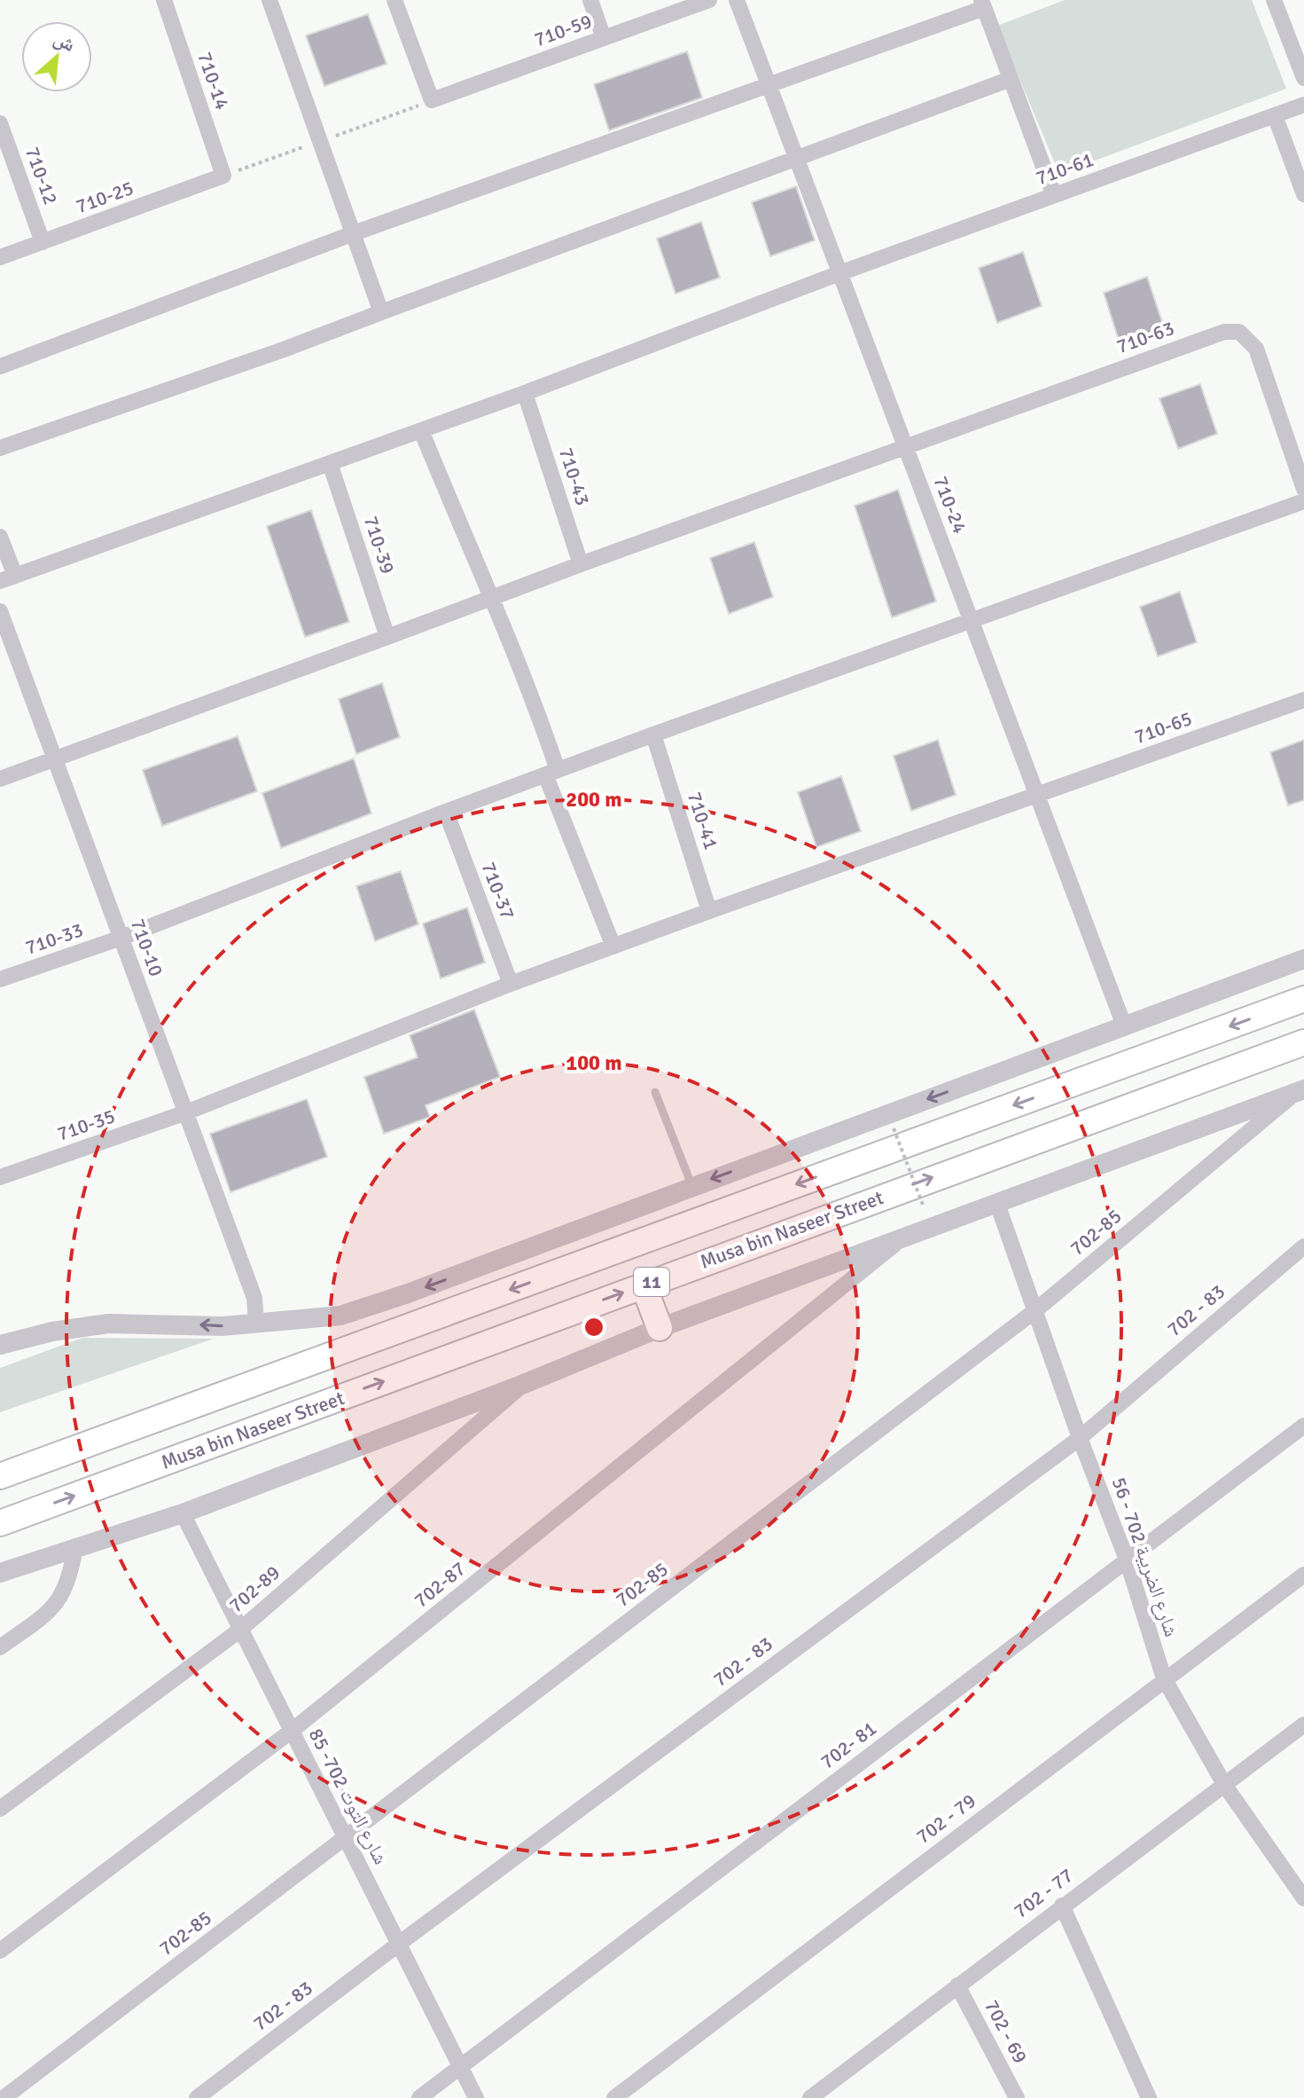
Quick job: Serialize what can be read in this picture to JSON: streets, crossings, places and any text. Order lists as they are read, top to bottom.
{
  "streets": {
    "main road": ["Musa bin Naseer Street", "11"],
    "street": [
      "710-59",
      "710-14",
      "710-61",
      "710-12",
      "710-25",
      "710-63",
      "710-43",
      "710-24",
      "710-39",
      "710-65",
      "710-41",
      "710-37",
      "710-33",
      "710-10",
      "710-35",
      "702-85",
      "702 - 83",
      "شارع الضريبة 702 - 56",
      "702-87",
      "702-89",
      "702- 81",
      "شارع التوت 702- 85",
      "702 - 79",
      "702 - 77",
      "702 - 69"
    ]
  },
  "crossings": [
    ["710-14", "710-25"],
    ["710-61", "710-24"],
    ["710-12", "710-25"],
    ["710-63", "710-24"],
    ["710-24", "710-65"],
    ["710-33", "710-10"],
    ["710-10", "710-35"],
    ["702-85", "شارع الضريبة 702 - 56"],
    ["702-85", "شارع التوت 702- 85"],
    ["702 - 83", "شارع الضريبة 702 - 56"],
    ["702 - 83", "شارع التوت 702- 85"],
    ["شارع الضريبة 702 - 56", "702- 81"],
    ["شارع الضريبة 702 - 56", "702 - 79"],
    ["شارع الضريبة 702 - 56", "702 - 77"],
    ["702-87", "شارع التوت 702- 85"],
    ["702-89", "شارع التوت 702- 85"],
    ["702- 81", "شارع التوت 702- 85"],
    ["702 - 77", "702 - 69"]
  ],
  "north": "top right",
  "rings": ["200 m", "100 m"]
}
